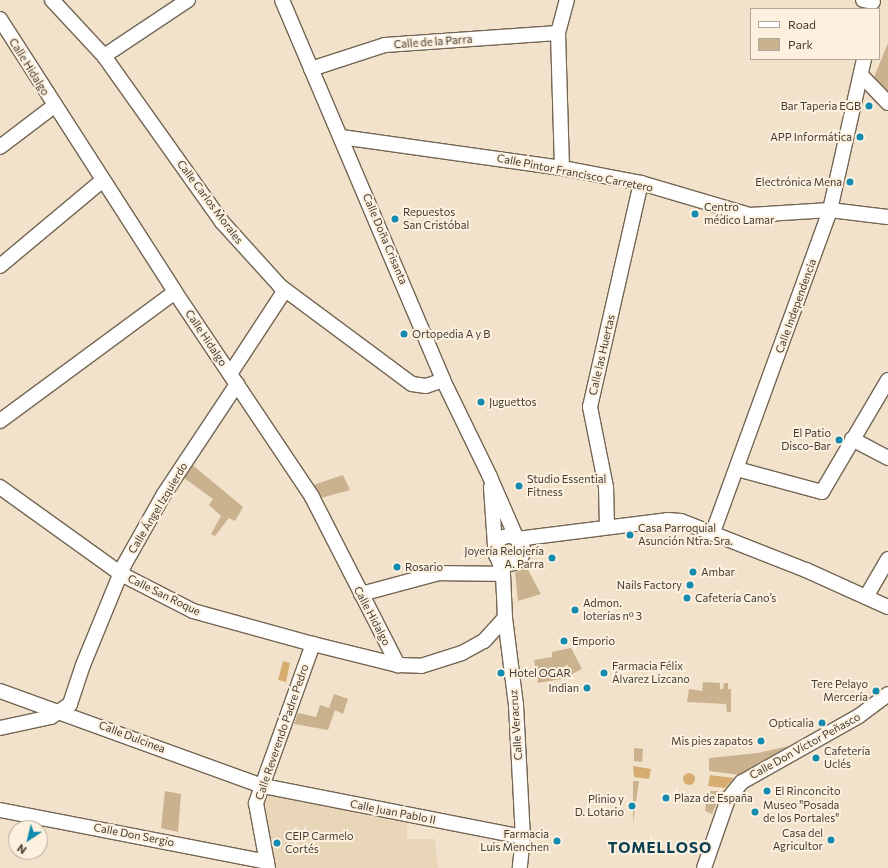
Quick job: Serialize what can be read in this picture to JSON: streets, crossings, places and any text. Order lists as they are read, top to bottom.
{
  "streets": {
    "street": [
      "Calle de la Parra",
      "Calle Hidalgo",
      "Calle Pintor Francisco Carretero",
      "Calle Carlos Morales",
      "Calle Doña Crisanta",
      "Calle Independencia",
      "Calle las Huertas",
      "Calle Ángel Izquierdo",
      "Calle San Roque",
      "Calle Veracruz",
      "Calle Reverendo Padre Pedro",
      "Calle Dulcinea",
      "Calle Don Víctor Peñasco",
      "Calle Juan Pablo II",
      "Calle Don Sergio"
    ]
  },
  "crossings": [
    ["Calle de la Parra", "Calle Doña Crisanta"],
    ["Calle Hidalgo", "Calle Ángel Izquierdo"],
    ["Calle Hidalgo", "Calle San Roque"],
    ["Calle Pintor Francisco Carretero", "Calle Doña Crisanta"],
    ["Calle Pintor Francisco Carretero", "Calle Independencia"],
    ["Calle Pintor Francisco Carretero", "Calle las Huertas"],
    ["Calle Carlos Morales", "Calle Doña Crisanta"],
    ["Calle Carlos Morales", "Calle Ángel Izquierdo"],
    ["Calle Doña Crisanta", "Calle Veracruz"],
    ["Calle Ángel Izquierdo", "Calle San Roque"],
    ["Calle Ángel Izquierdo", "Calle Dulcinea"],
    ["Calle San Roque", "Calle Veracruz"],
    ["Calle San Roque", "Calle Reverendo Padre Pedro"],
    ["Calle Veracruz", "Calle Juan Pablo II"],
    ["Calle Reverendo Padre Pedro", "Calle Dulcinea"],
    ["Calle Reverendo Padre Pedro", "Calle Juan Pablo II"],
    ["Calle Reverendo Padre Pedro", "Calle Don Sergio"],
    ["Calle Dulcinea", "Calle Juan Pablo II"]
  ],
  "districts": ["TOMELLOSO"],
  "places": [
    "Bar Taperia EGB",
    "APP Informática",
    "Electrónica Mena",
    "Centro médico Lamar",
    "Repuestos San Cristóbal",
    "Ortopedia A y B",
    "Juguettos",
    "El Patio Disco-Bar",
    "Studio Essential Fitness",
    "Casa Parroquial Asunción Ntra. Sra.",
    "Joyería Relojería A. Parra",
    "Rosario",
    "Ambar",
    "Nails Factory",
    "Cafetería Cano’s",
    "Admon. loterías nº 3",
    "Emporio",
    "Hotel OGAR",
    "Farmacia Félix Álvarez Lizcano",
    "Indian",
    "Tere Pelayo Mercería",
    "Opticalia",
    "Mis pies zapatos",
    "Cafetería Uclés",
    "El Rinconcito",
    "Plaza de España",
    "Plinio y D. Lotario",
    "Museo \"Posada de los Portales\"",
    "Casa del Agricultor",
    "Farmacia Luis Menchen",
    "CEIP Carmelo Cortés"
  ],
  "legend": ["Road", "Park"],
  "north": "bottom left"
}
